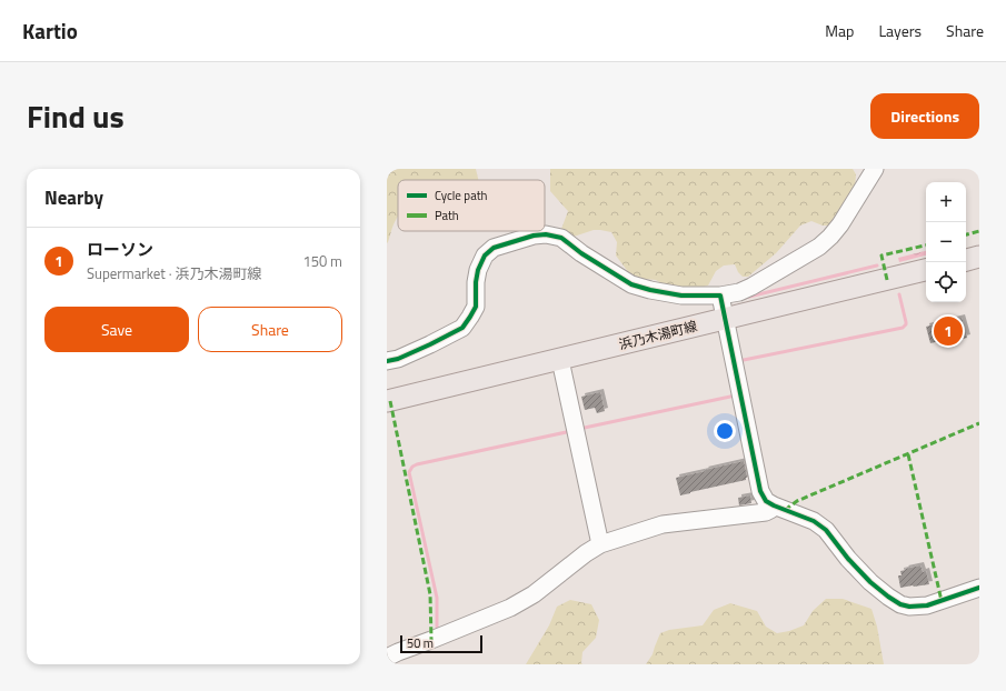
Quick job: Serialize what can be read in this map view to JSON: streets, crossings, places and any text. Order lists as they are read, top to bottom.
{
  "streets": {
    "main road": ["浜乃木湯町線"]
  },
  "legend": ["Cycle path", "Path"],
  "scale_bar": "50 m",
  "page": {
    "header": "Kartio",
    "nav": ["Map", "Layers", "Share"],
    "title": "Find us",
    "buttons": [
      "Directions",
      ["Save", "Share"]
    ],
    "heading": "Nearby",
    "map_buttons": ["+", "−"],
    "list": [
      {
        "mark": "1",
        "name": "ローソン",
        "note": "Supermarket · 浜乃木湯町線",
        "value": "150 m"
      }
    ],
    "pins": "1",
    "scale": "50 m"
  }
}
